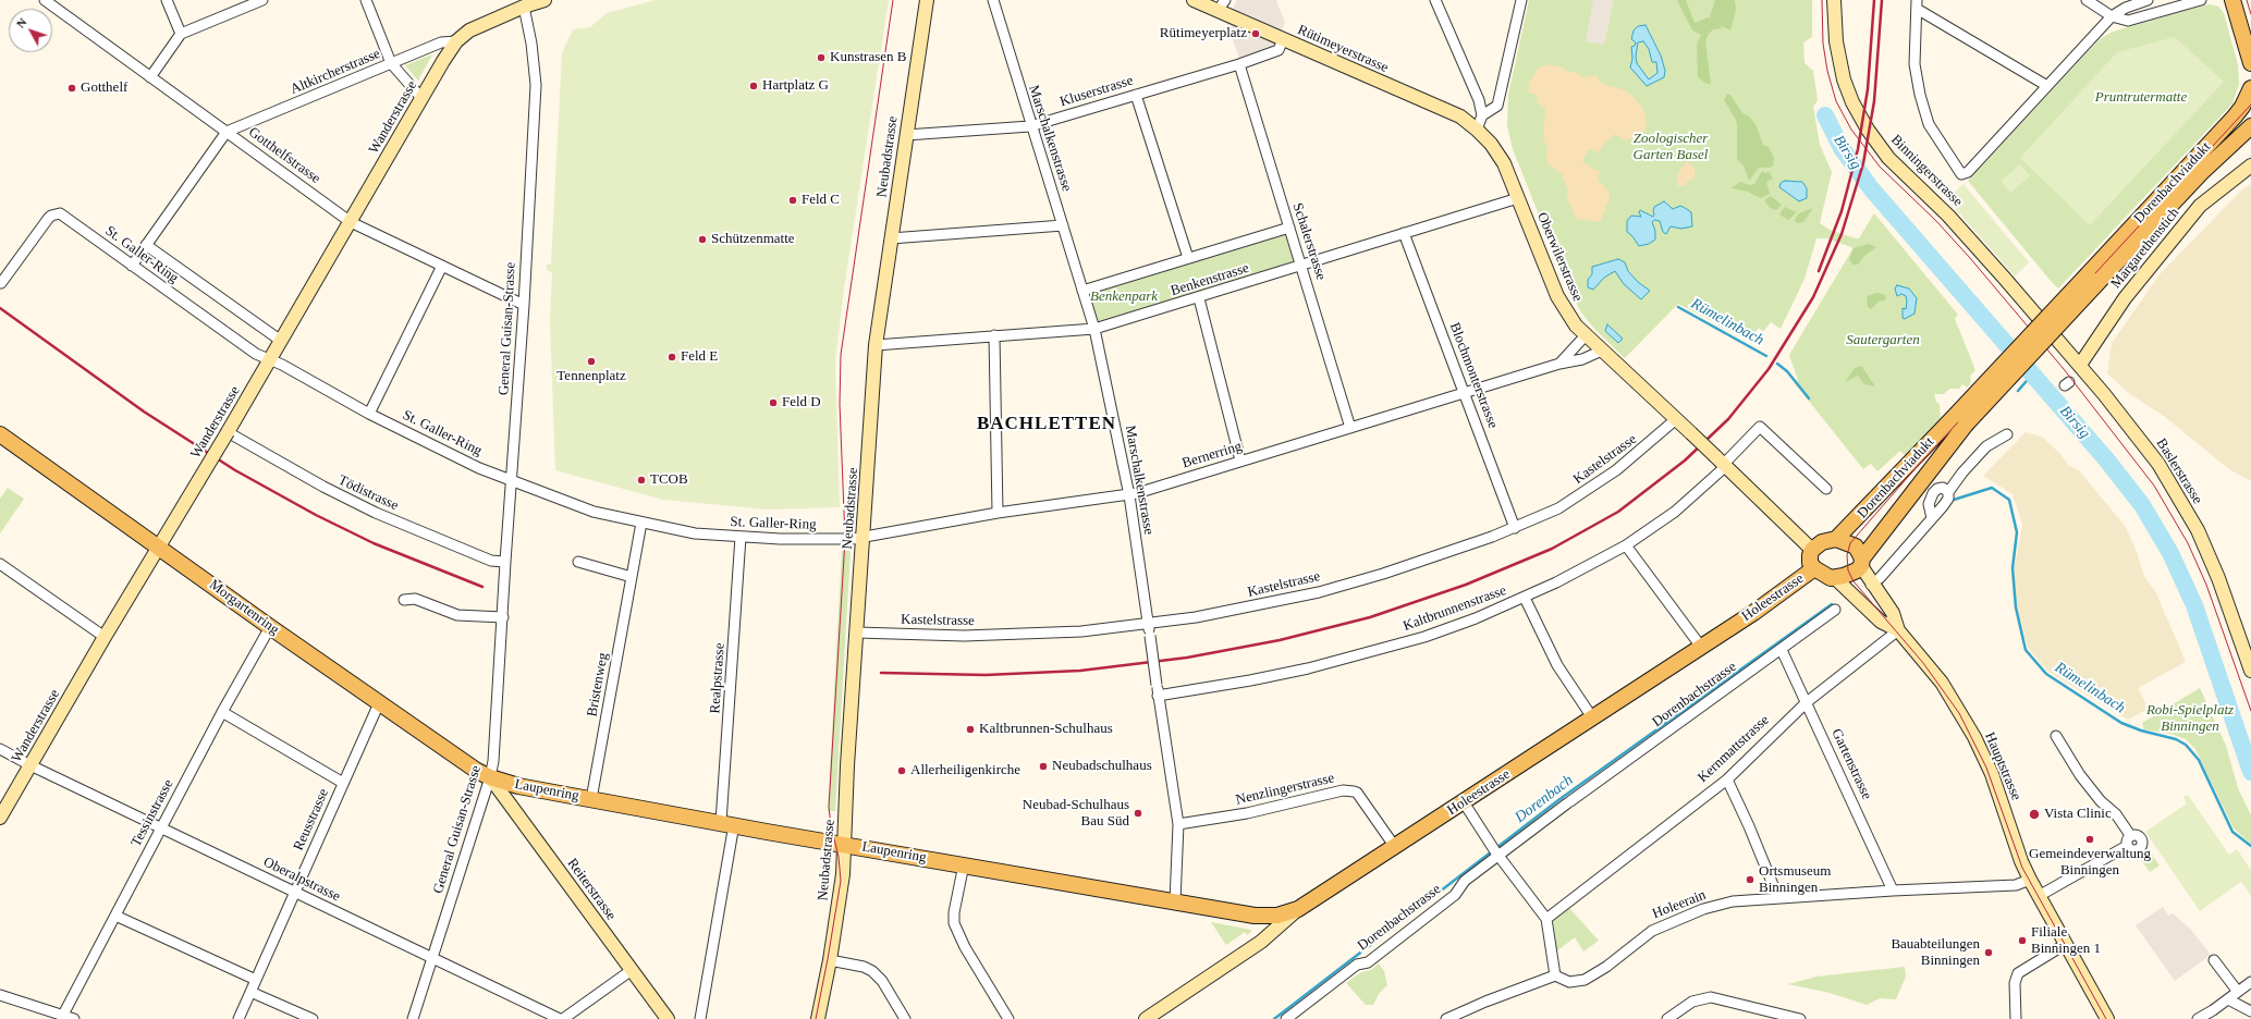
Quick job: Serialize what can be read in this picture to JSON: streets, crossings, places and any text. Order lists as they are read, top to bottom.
{
  "streets": {
    "main road": [
      "Rütimeyerstrasse",
      "Wanderstrasse",
      "Neubadstrasse",
      "Binningerstrasse",
      "Dorenbachviadukt",
      "Margarethenstich",
      "Oberwilerstrasse",
      "Baslerstrasse",
      "Holeestrasse",
      "Morgartenring",
      "Hauptstrasse",
      "Laupenring",
      "Reiterstrasse"
    ],
    "street": [
      "Altkircherstrasse",
      "Kluserstrasse",
      "Marschalkenstrasse",
      "Gotthelfstrasse",
      "Schalerstrasse",
      "St. Galler-Ring",
      "Benkenstrasse",
      "General Guisan-Strasse",
      "Blochmonterstrasse",
      "Bernerring",
      "Kastelstrasse",
      "Tödistrasse",
      "Kaltbrunnenstrasse",
      "Realpstrasse",
      "Bristenweg",
      "Dorenbachstrasse",
      "Kernmattstrasse",
      "Gartenstrasse",
      "Nenzlingerstrasse",
      "Tessinstrasse",
      "Reusstrasse",
      "Oberalpstrasse",
      "Holeerain"
    ]
  },
  "crossings": [
    ["Rütimeyerstrasse", "Kluserstrasse"],
    ["Rütimeyerstrasse", "Oberwilerstrasse"],
    ["Altkircherstrasse", "Wanderstrasse"],
    ["Altkircherstrasse", "Gotthelfstrasse"],
    ["Kluserstrasse", "Marschalkenstrasse"],
    ["Kluserstrasse", "Neubadstrasse"],
    ["Kluserstrasse", "Schalerstrasse"],
    ["Wanderstrasse", "Gotthelfstrasse"],
    ["Wanderstrasse", "St. Galler-Ring"],
    ["Wanderstrasse", "Tödistrasse"],
    ["Wanderstrasse", "Morgartenring"],
    ["Wanderstrasse", "Oberalpstrasse"],
    ["Marschalkenstrasse", "Benkenstrasse"],
    ["Marschalkenstrasse", "Bernerring"],
    ["Marschalkenstrasse", "Kastelstrasse"],
    ["Marschalkenstrasse", "Kaltbrunnenstrasse"],
    ["Marschalkenstrasse", "Nenzlingerstrasse"],
    ["Marschalkenstrasse", "Laupenring"],
    ["Gotthelfstrasse", "General Guisan-Strasse"],
    ["Neubadstrasse", "St. Galler-Ring"],
    ["Neubadstrasse", "Benkenstrasse"],
    ["Neubadstrasse", "Bernerring"],
    ["Neubadstrasse", "Kastelstrasse"],
    ["Neubadstrasse", "Laupenring"],
    ["Binningerstrasse", "Baslerstrasse"],
    ["Dorenbachviadukt", "Oberwilerstrasse"],
    ["Dorenbachviadukt", "Holeestrasse"],
    ["Dorenbachviadukt", "Hauptstrasse"],
    ["Schalerstrasse", "Benkenstrasse"],
    ["Schalerstrasse", "Bernerring"],
    ["Margarethenstich", "Baslerstrasse"],
    ["St. Galler-Ring", "General Guisan-Strasse"],
    ["St. Galler-Ring", "Bernerring"],
    ["St. Galler-Ring", "Realpstrasse"],
    ["St. Galler-Ring", "Bristenweg"],
    ["Oberwilerstrasse", "Benkenstrasse"],
    ["Oberwilerstrasse", "Bernerring"],
    ["Oberwilerstrasse", "Kastelstrasse"],
    ["Oberwilerstrasse", "Holeestrasse"],
    ["Oberwilerstrasse", "Kaltbrunnenstrasse"],
    ["Oberwilerstrasse", "Hauptstrasse"],
    ["Benkenstrasse", "Blochmonterstrasse"],
    ["General Guisan-Strasse", "Tödistrasse"],
    ["General Guisan-Strasse", "Morgartenring"],
    ["General Guisan-Strasse", "Laupenring"],
    ["General Guisan-Strasse", "Oberalpstrasse"],
    ["General Guisan-Strasse", "Reiterstrasse"],
    ["Blochmonterstrasse", "Bernerring"],
    ["Blochmonterstrasse", "Kastelstrasse"],
    ["Holeestrasse", "Hauptstrasse"],
    ["Holeestrasse", "Nenzlingerstrasse"],
    ["Holeestrasse", "Laupenring"],
    ["Morgartenring", "Laupenring"],
    ["Morgartenring", "Tessinstrasse"],
    ["Morgartenring", "Reusstrasse"],
    ["Morgartenring", "Reiterstrasse"],
    ["Realpstrasse", "Laupenring"],
    ["Bristenweg", "Laupenring"],
    ["Dorenbachstrasse", "Gartenstrasse"],
    ["Kernmattstrasse", "Gartenstrasse"],
    ["Kernmattstrasse", "Hauptstrasse"],
    ["Gartenstrasse", "Holeerain"],
    ["Hauptstrasse", "Holeerain"],
    ["Laupenring", "Reiterstrasse"],
    ["Tessinstrasse", "Oberalpstrasse"],
    ["Reusstrasse", "Oberalpstrasse"]
  ],
  "districts": ["BACHLETTEN"],
  "water": ["Birsig", "Rümelinbach", "Dorenbach"],
  "parks": [
    "Pruntrutermatte",
    "Zoologischer Garten Basel",
    "Benkenpark",
    "Sautergarten",
    "Robi-Spielplatz Binningen"
  ],
  "places": [
    "Rütimeyerplatz",
    "Kunstrasen B",
    "Hartplatz G",
    "Gotthelf",
    "Feld C",
    "Schützenmatte",
    "Feld E",
    "Tennenplatz",
    "Feld D",
    "TCOB",
    "Kaltbrunnen-Schulhaus",
    "Neubadschulhaus",
    "Allerheiligenkirche",
    "Neubad-Schulhaus Bau Süd",
    "Vista Clinic",
    "Gemeindeverwaltung Binningen",
    "Ortsmuseum Binningen",
    "Filiale Binningen 1",
    "Bauabteilungen Binningen"
  ],
  "north": "top left"
}
